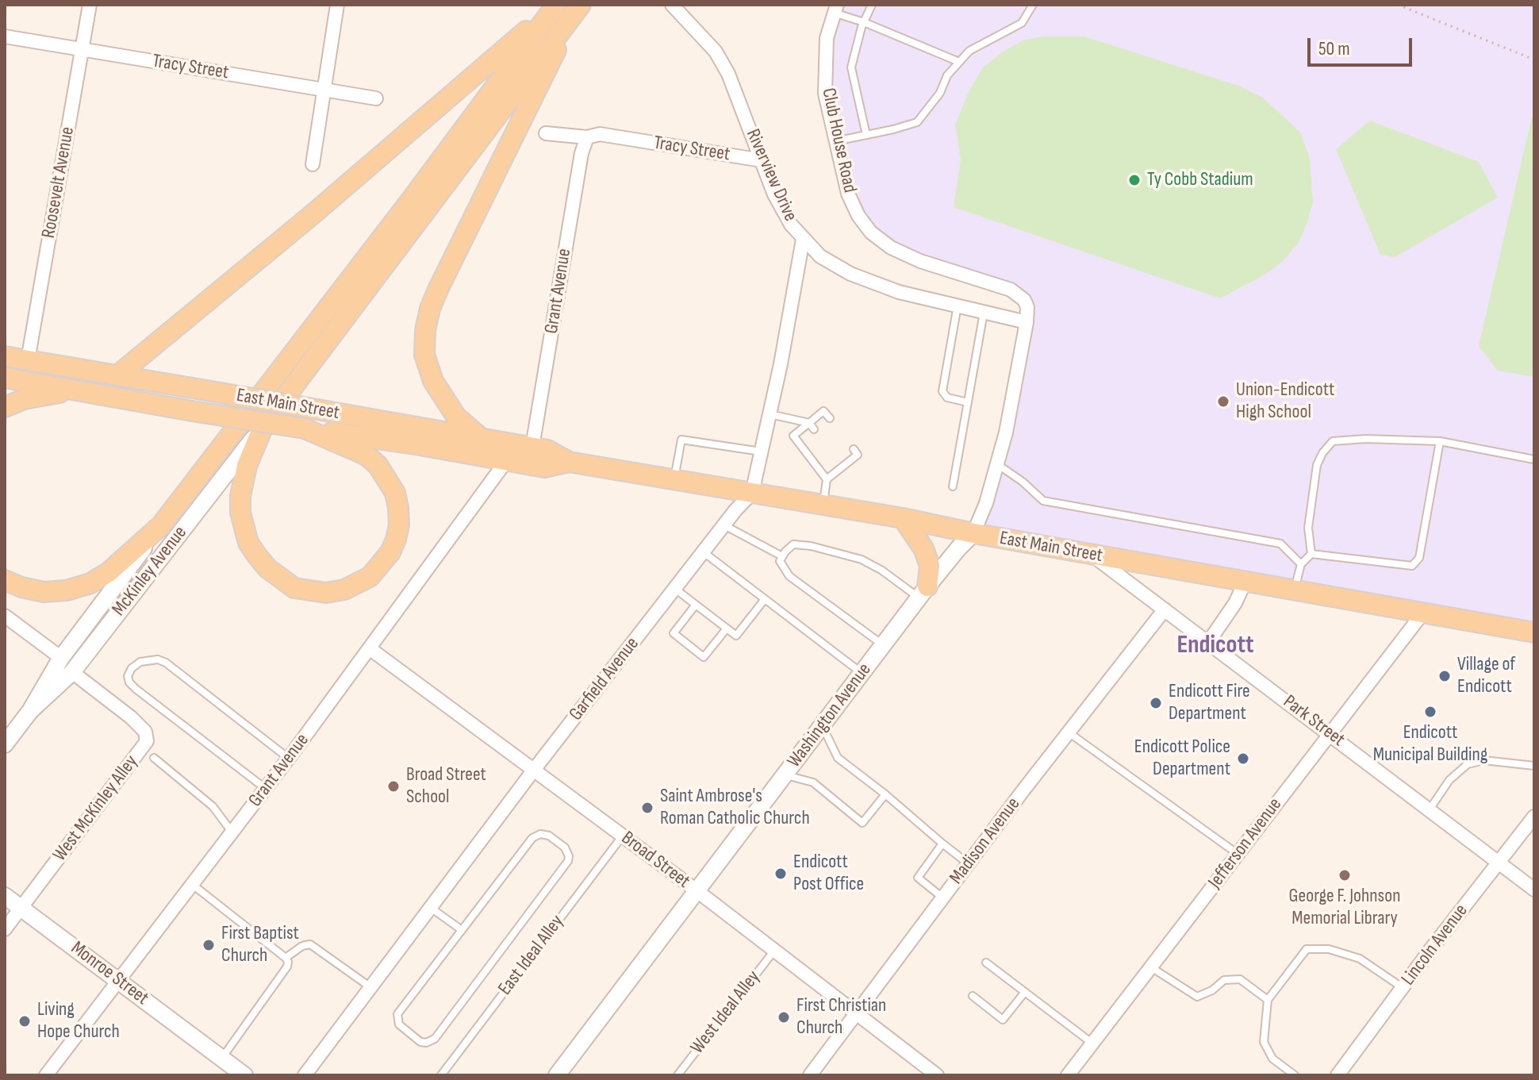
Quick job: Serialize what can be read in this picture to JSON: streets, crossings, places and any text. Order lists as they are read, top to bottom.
{
  "streets": {
    "main road": ["East Main Street"],
    "street": [
      "Tracy Street",
      "Club House Road",
      "Riverview Drive",
      "Roosevelt Avenue",
      "Grant Avenue",
      "McKinley Avenue",
      "Garfield Avenue",
      "Washington Avenue",
      "Park Street",
      "West McKinley Alley",
      "Madison Avenue",
      "Jefferson Avenue",
      "Broad Street",
      "Lincoln Avenue",
      "Monroe Street"
    ],
    "lane": ["East Ideal Alley", "West Ideal Alley"]
  },
  "crossings": [
    ["Tracy Street", "Riverview Drive"],
    ["Tracy Street", "Roosevelt Avenue"],
    ["Tracy Street", "Grant Avenue"],
    ["Club House Road", "Riverview Drive"],
    ["Club House Road", "Washington Avenue"],
    ["Riverview Drive", "Garfield Avenue"],
    ["Riverview Drive", "Washington Avenue"],
    ["Roosevelt Avenue", "East Main Street"],
    ["Grant Avenue", "East Main Street"],
    ["Grant Avenue", "Broad Street"],
    ["Grant Avenue", "Monroe Street"],
    ["East Main Street", "Garfield Avenue"],
    ["East Main Street", "Washington Avenue"],
    ["East Main Street", "Park Street"],
    ["East Main Street", "Jefferson Avenue"],
    ["McKinley Avenue", "West McKinley Alley"],
    ["Garfield Avenue", "Broad Street"],
    ["Washington Avenue", "Broad Street"],
    ["Park Street", "Madison Avenue"],
    ["Park Street", "Jefferson Avenue"],
    ["Park Street", "Lincoln Avenue"],
    ["West McKinley Alley", "Monroe Street"],
    ["Madison Avenue", "Broad Street"],
    ["Broad Street", "East Ideal Alley"],
    ["Broad Street", "West Ideal Alley"]
  ],
  "districts": ["Endicott"],
  "places": [
    "Ty Cobb Stadium",
    "Union-Endicott High School",
    "Village of Endicott",
    "Endicott Fire Department",
    "Endicott Municipal Building",
    "Endicott Police Department",
    "Broad Street School",
    "Saint Ambrose's Roman Catholic Church",
    "Endicott Post Office",
    "George F. Johnson Memorial Library",
    "First Baptist Church",
    "First Christian Church",
    "Living Hope Church"
  ],
  "scale_bar": "50 m"
}
